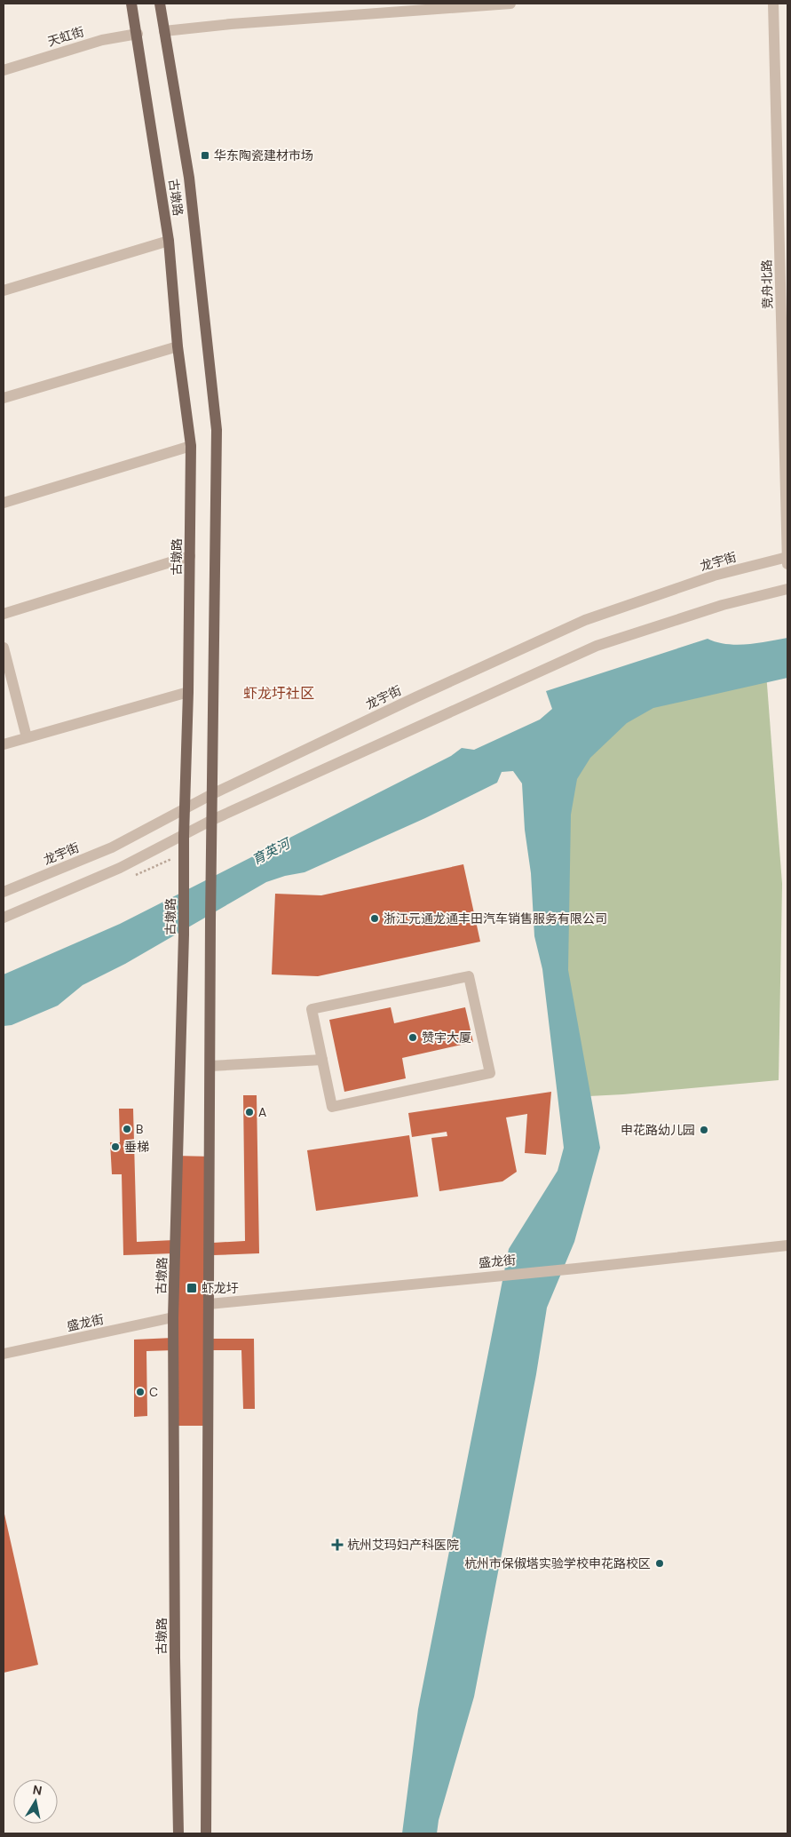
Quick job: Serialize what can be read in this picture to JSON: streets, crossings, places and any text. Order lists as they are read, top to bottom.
{
  "streets": {
    "main road": ["古墩路"],
    "street": [
      "天虹街",
      "竞舟北路",
      "龙宇街",
      "盛龙街"
    ]
  },
  "crossings": [
    ["天虹街", "古墩路"],
    ["古墩路", "龙宇街"],
    ["古墩路", "盛龙街"],
    ["竞舟北路", "龙宇街"]
  ],
  "districts": ["虾龙圩社区"],
  "water": ["育英河"],
  "places": {
    "transit": ["华东陶瓷建材市场", "虾龙圩"],
    "other": [
      "浙江元通龙通丰田汽车销售服务有限公司",
      "赞宇大厦",
      "A",
      "B",
      "申花路幼儿园",
      "垂梯",
      "C",
      "杭州市保俶塔实验学校申花路校区"
    ],
    "health": ["杭州艾玛妇产科医院"]
  },
  "north": "top"
}
